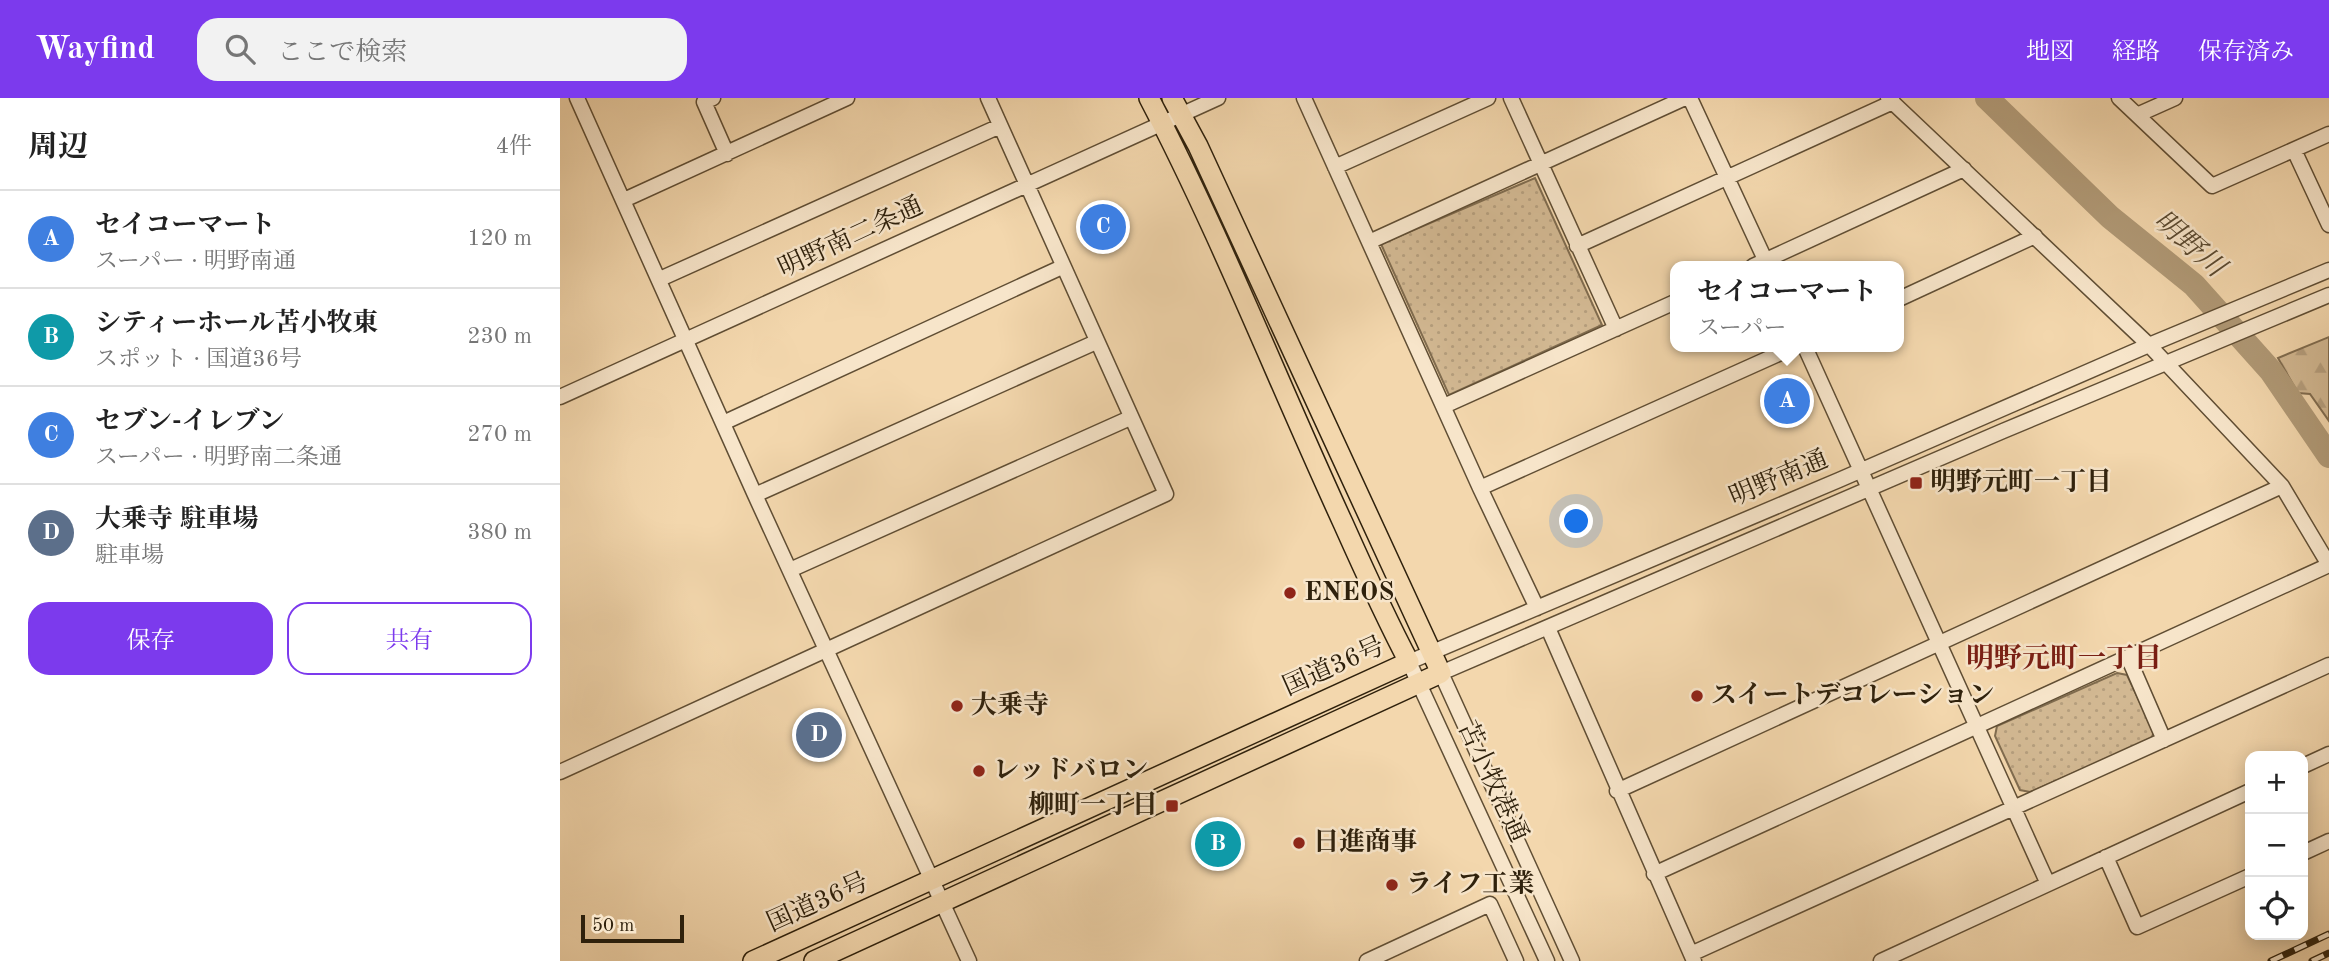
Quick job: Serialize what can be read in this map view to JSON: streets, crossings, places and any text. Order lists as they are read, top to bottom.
{
  "streets": {
    "highway": ["国道36号"],
    "street": ["明野南二条通", "明野南通", "苫小牧港通"]
  },
  "crossings": [
    ["明野南二条通", "国道36号"],
    ["明野南通", "国道36号"],
    ["明野南通", "苫小牧港通"],
    ["国道36号", "苫小牧港通"]
  ],
  "districts": ["明野元町一丁目"],
  "water": ["明野川"],
  "places": {
    "transit": ["明野元町一丁目", "柳町一丁目"],
    "other": [
      "ENEOS",
      "スイートデコレーション",
      "大乗寺",
      "レッドバロン",
      "日進商事",
      "ライフ工業"
    ]
  },
  "scale_bar": "50 m",
  "page": {
    "header": "Wayfind",
    "search": "ここで検索",
    "nav": ["地図", "経路", "保存済み"],
    "heading": ["周辺", "4件"],
    "list": [
      {
        "mark": "A",
        "name": "セイコーマート",
        "note": "スーパー · 明野南通",
        "value": "120 m"
      },
      {
        "mark": "B",
        "name": "シティーホール苫小牧東",
        "note": "スポット · 国道36号",
        "value": "230 m"
      },
      {
        "mark": "C",
        "name": "セブン-イレブン",
        "note": "スーパー · 明野南二条通",
        "value": "270 m"
      },
      {
        "mark": "D",
        "name": "大乗寺 駐車場",
        "note": "駐車場",
        "value": "380 m"
      }
    ],
    "pins": [
      "C",
      "A",
      "D",
      "B"
    ],
    "popup": ["セイコーマート", "スーパー"],
    "buttons": ["保存", "共有"],
    "map_buttons": ["+", "−"],
    "scale": "50 m"
  }
}
